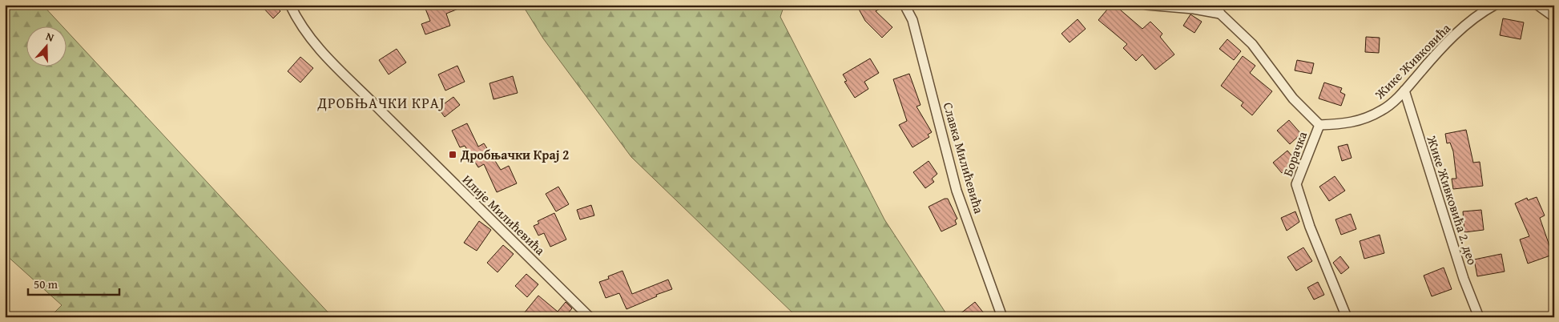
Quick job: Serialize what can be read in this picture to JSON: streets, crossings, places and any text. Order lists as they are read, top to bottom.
{
  "streets": {
    "street": [
      "Жике Живковића",
      "Борачка",
      "Славка Милићевића",
      "Жике Живковића 2. део",
      "Илије Милићевића"
    ]
  },
  "crossings": [
    ["Жике Живковића", "Борачка"],
    ["Жике Живковића", "Жике Живковића 2. део"]
  ],
  "districts": ["ДРОБЊАЧКИ КРАЈ"],
  "places": {
    "transit": ["Дробњачки Крај 2"]
  },
  "scale_bar": "50 m",
  "north": "top"
}
